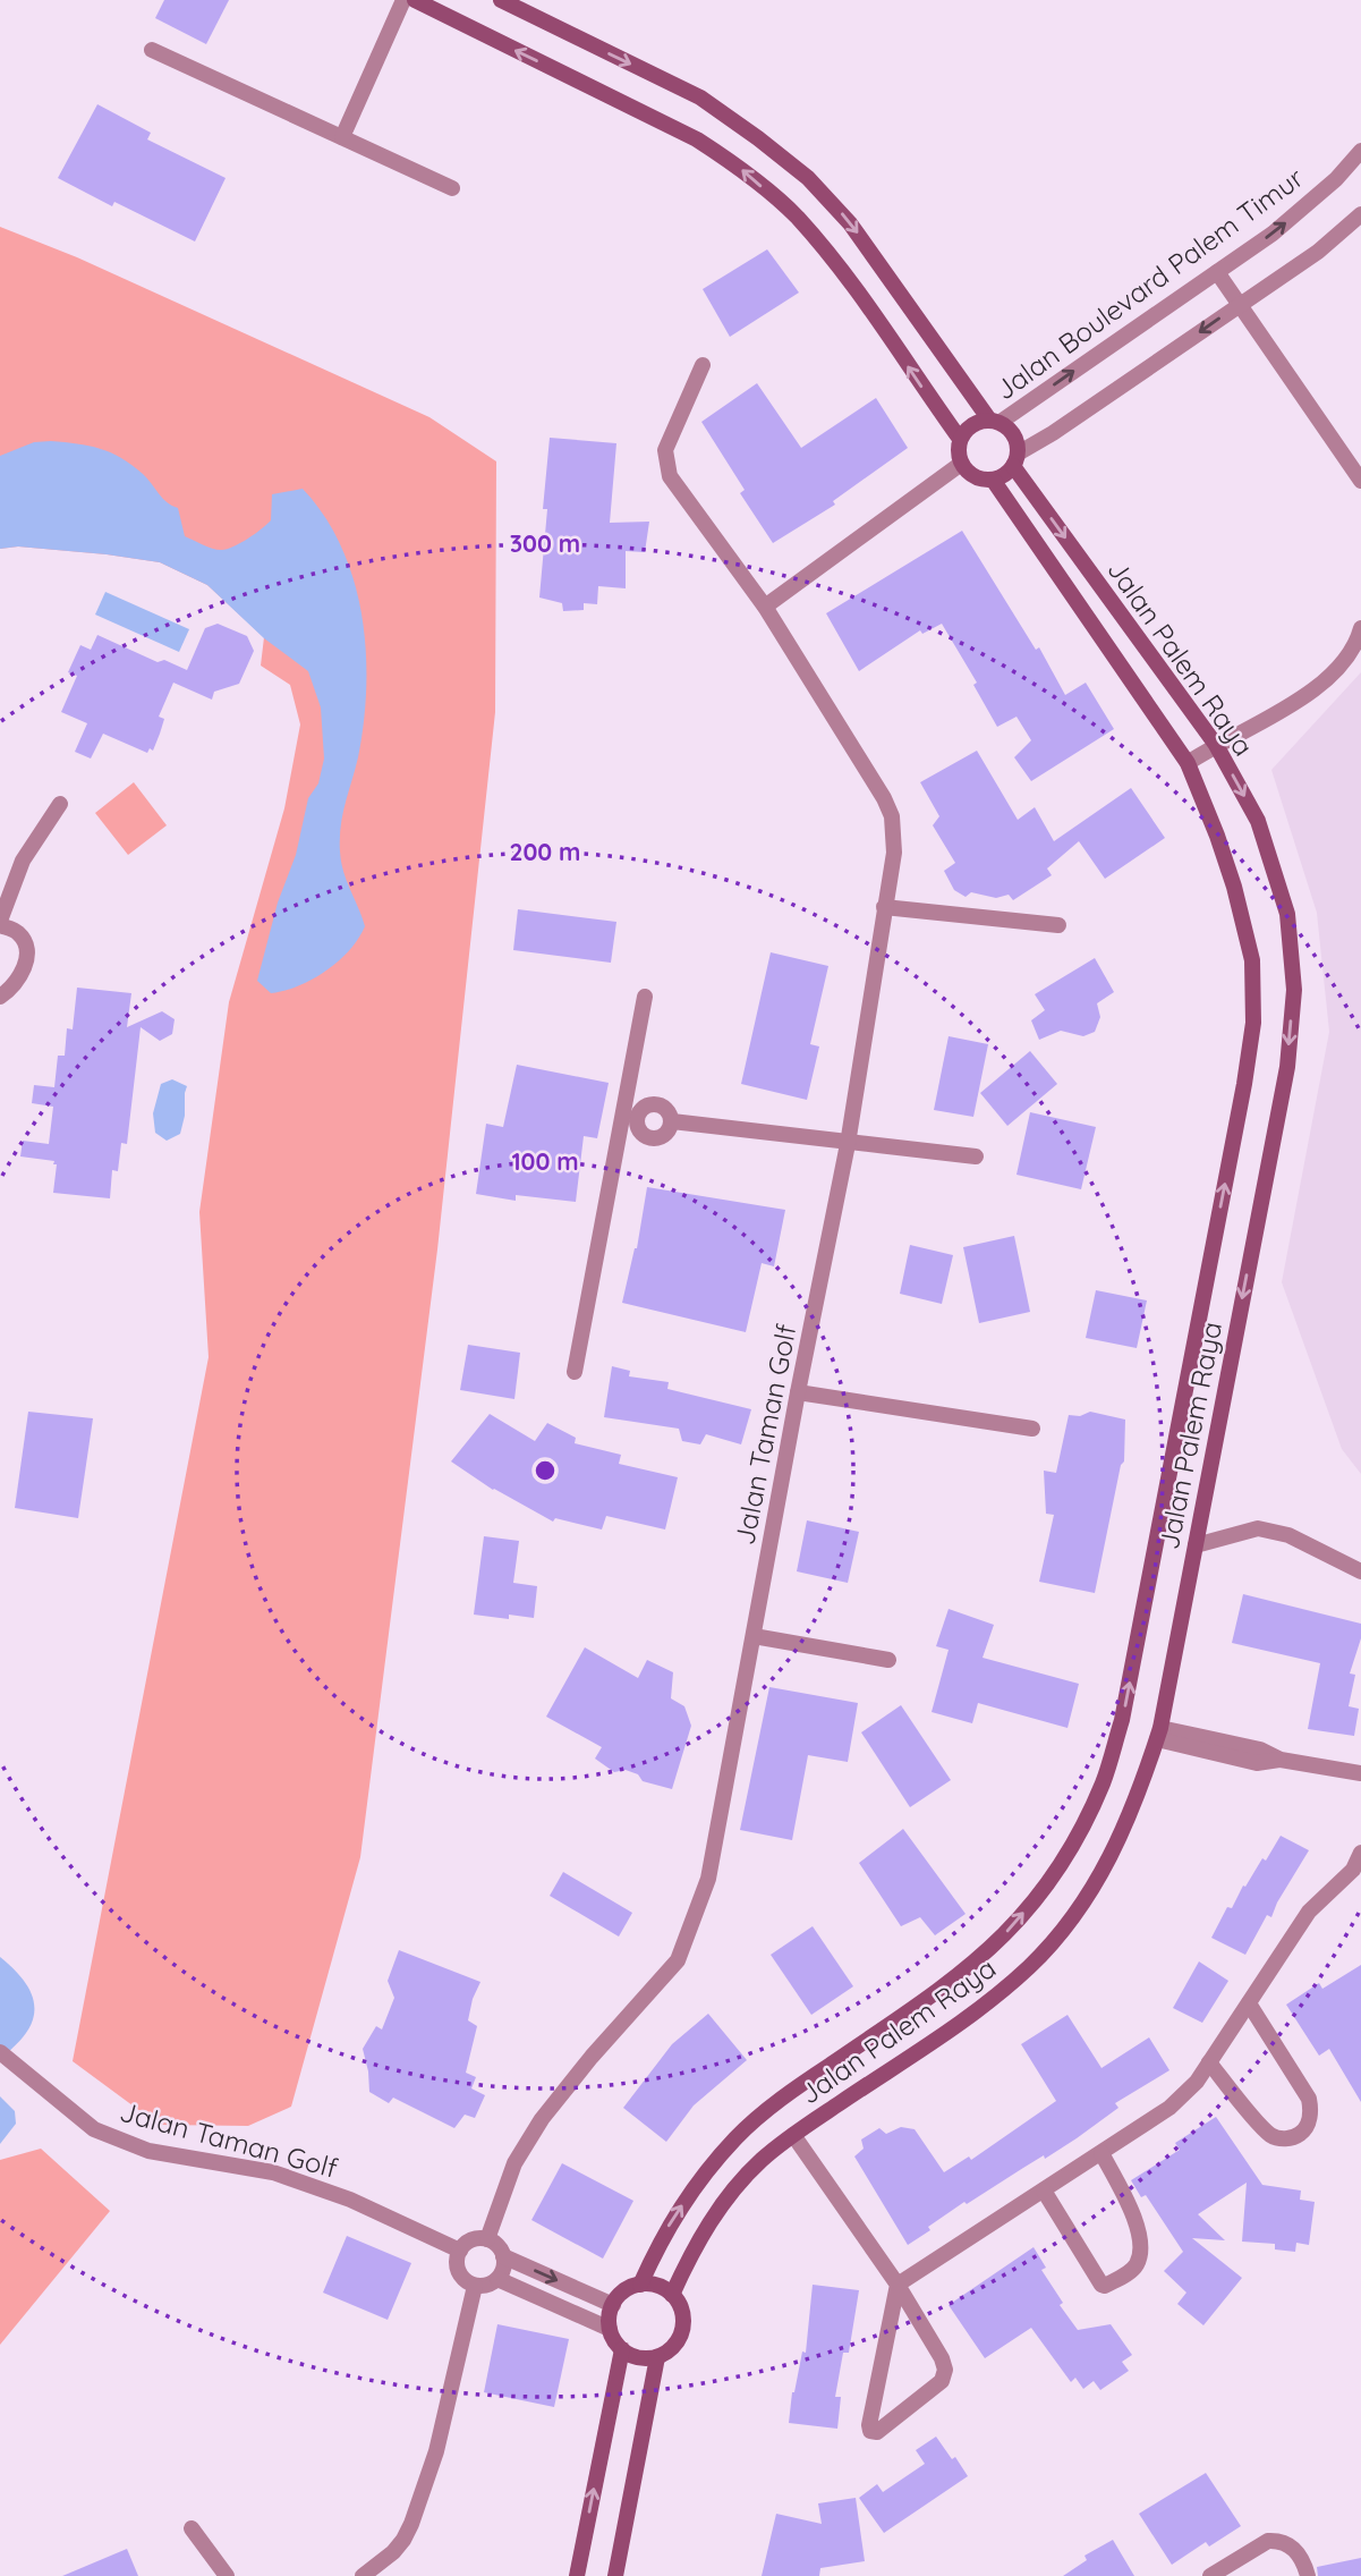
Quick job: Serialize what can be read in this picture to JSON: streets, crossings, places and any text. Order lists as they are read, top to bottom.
{
  "streets": {
    "street": ["Jalan Boulevard Palem Timur", "Jalan Palem Raya", "Jalan Taman Golf"]
  },
  "crossings": [
    ["Jalan Boulevard Palem Timur", "Jalan Palem Raya"]
  ],
  "rings": ["300 m", "200 m", "100 m"]
}
